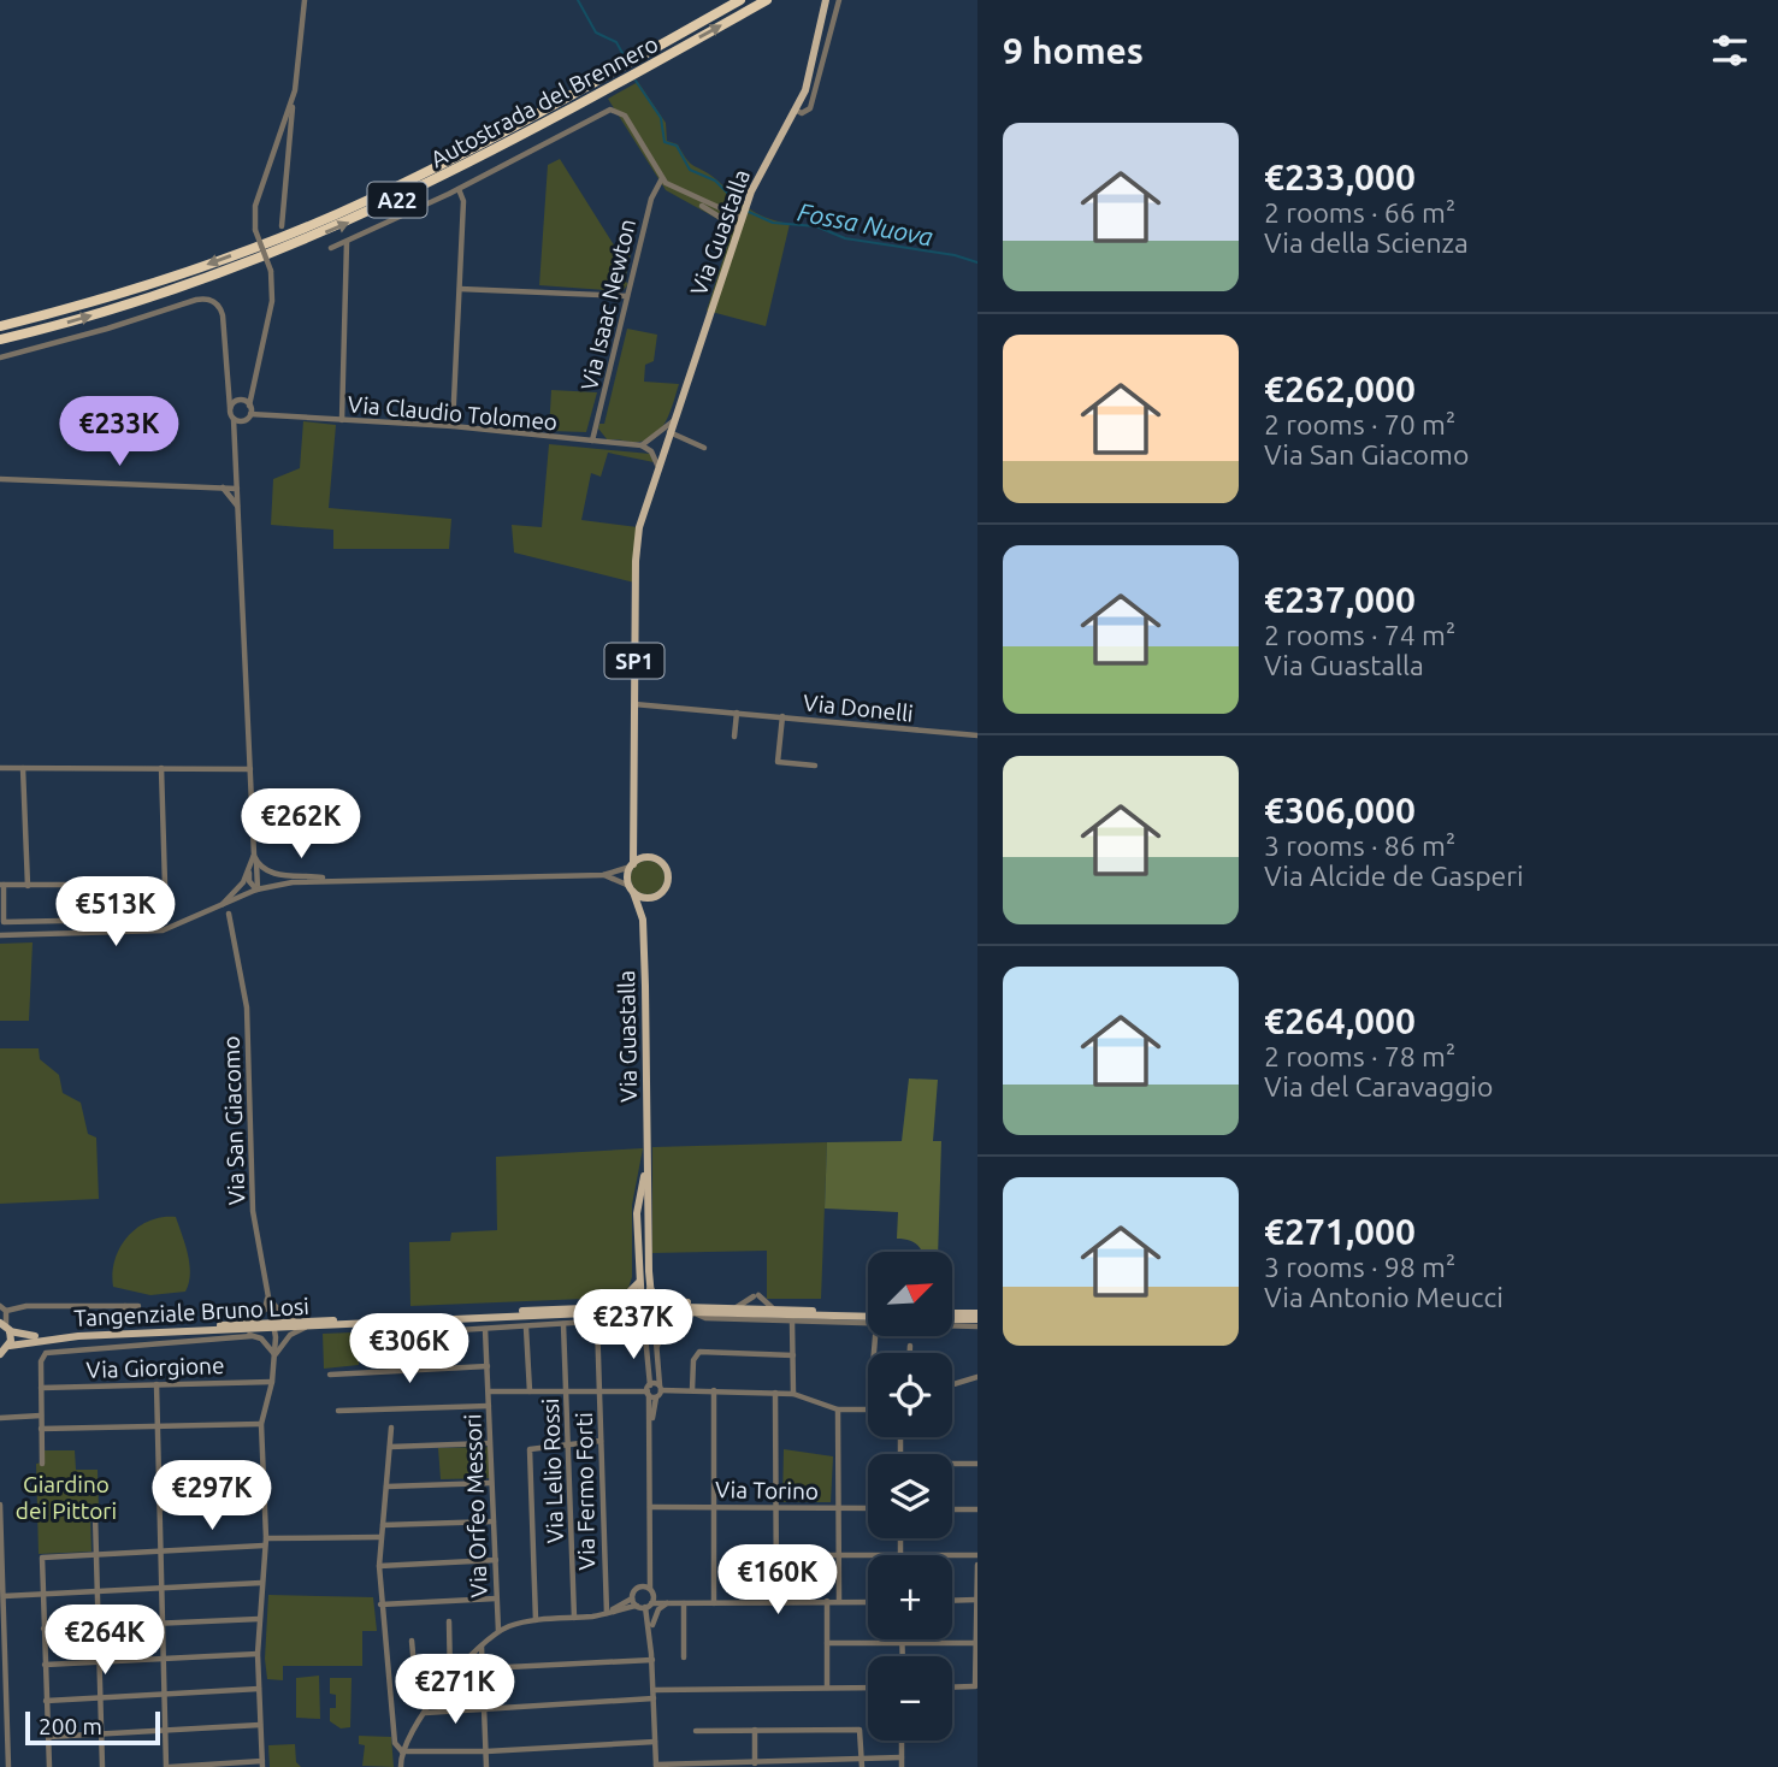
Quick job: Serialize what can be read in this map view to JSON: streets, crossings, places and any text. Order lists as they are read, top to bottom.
{
  "streets": {
    "highway": ["Autostrada del Brennero", "A22"],
    "main road": ["Via Guastalla", "SP1", "Tangenziale Bruno Losi"],
    "street": [
      "Via Isaac Newton",
      "Via Claudio Tolomeo",
      "Via Donelli",
      "Via San Giacomo",
      "Via Giorgione",
      "Via Lelio Rossi",
      "Via Torino",
      "Via Fermo Forti",
      "Via Orfeo Messori"
    ]
  },
  "crossings": [
    ["Via Guastalla", "Via Donelli"],
    ["Via Guastalla", "Tangenziale Bruno Losi"],
    ["Via Isaac Newton", "Via Claudio Tolomeo"],
    ["Via San Giacomo", "Tangenziale Bruno Losi"],
    ["Via San Giacomo", "Via Giorgione"],
    ["Tangenziale Bruno Losi", "Via Fermo Forti"]
  ],
  "water": ["Fossa Nuova"],
  "parks": ["Giardino dei Pittori"],
  "scale_bar": "200 m",
  "north": "top right",
  "page": {
    "heading": "9 homes",
    "list": [
      {
        "name": "€233,000",
        "note": "2 rooms · 66 m² · Via della Scienza"
      },
      {
        "name": "€262,000",
        "note": "2 rooms · 70 m² · Via San Giacomo"
      },
      {
        "name": "€237,000",
        "note": "2 rooms · 74 m² · Via Guastalla"
      },
      {
        "name": "€306,000",
        "note": "3 rooms · 86 m² · Via Alcide de Gasperi"
      },
      {
        "name": "€264,000",
        "note": "2 rooms · 78 m² · Via del Caravaggio"
      },
      {
        "name": "€271,000",
        "note": "3 rooms · 98 m² · Via Antonio Meucci"
      }
    ],
    "price": [
      "€233K",
      "€262K",
      "€513K",
      "€237K",
      "€306K",
      "€297K",
      "€160K",
      "€264K",
      "€271K"
    ],
    "map_buttons": ["+", "−"],
    "scale": "200 m"
  }
}
